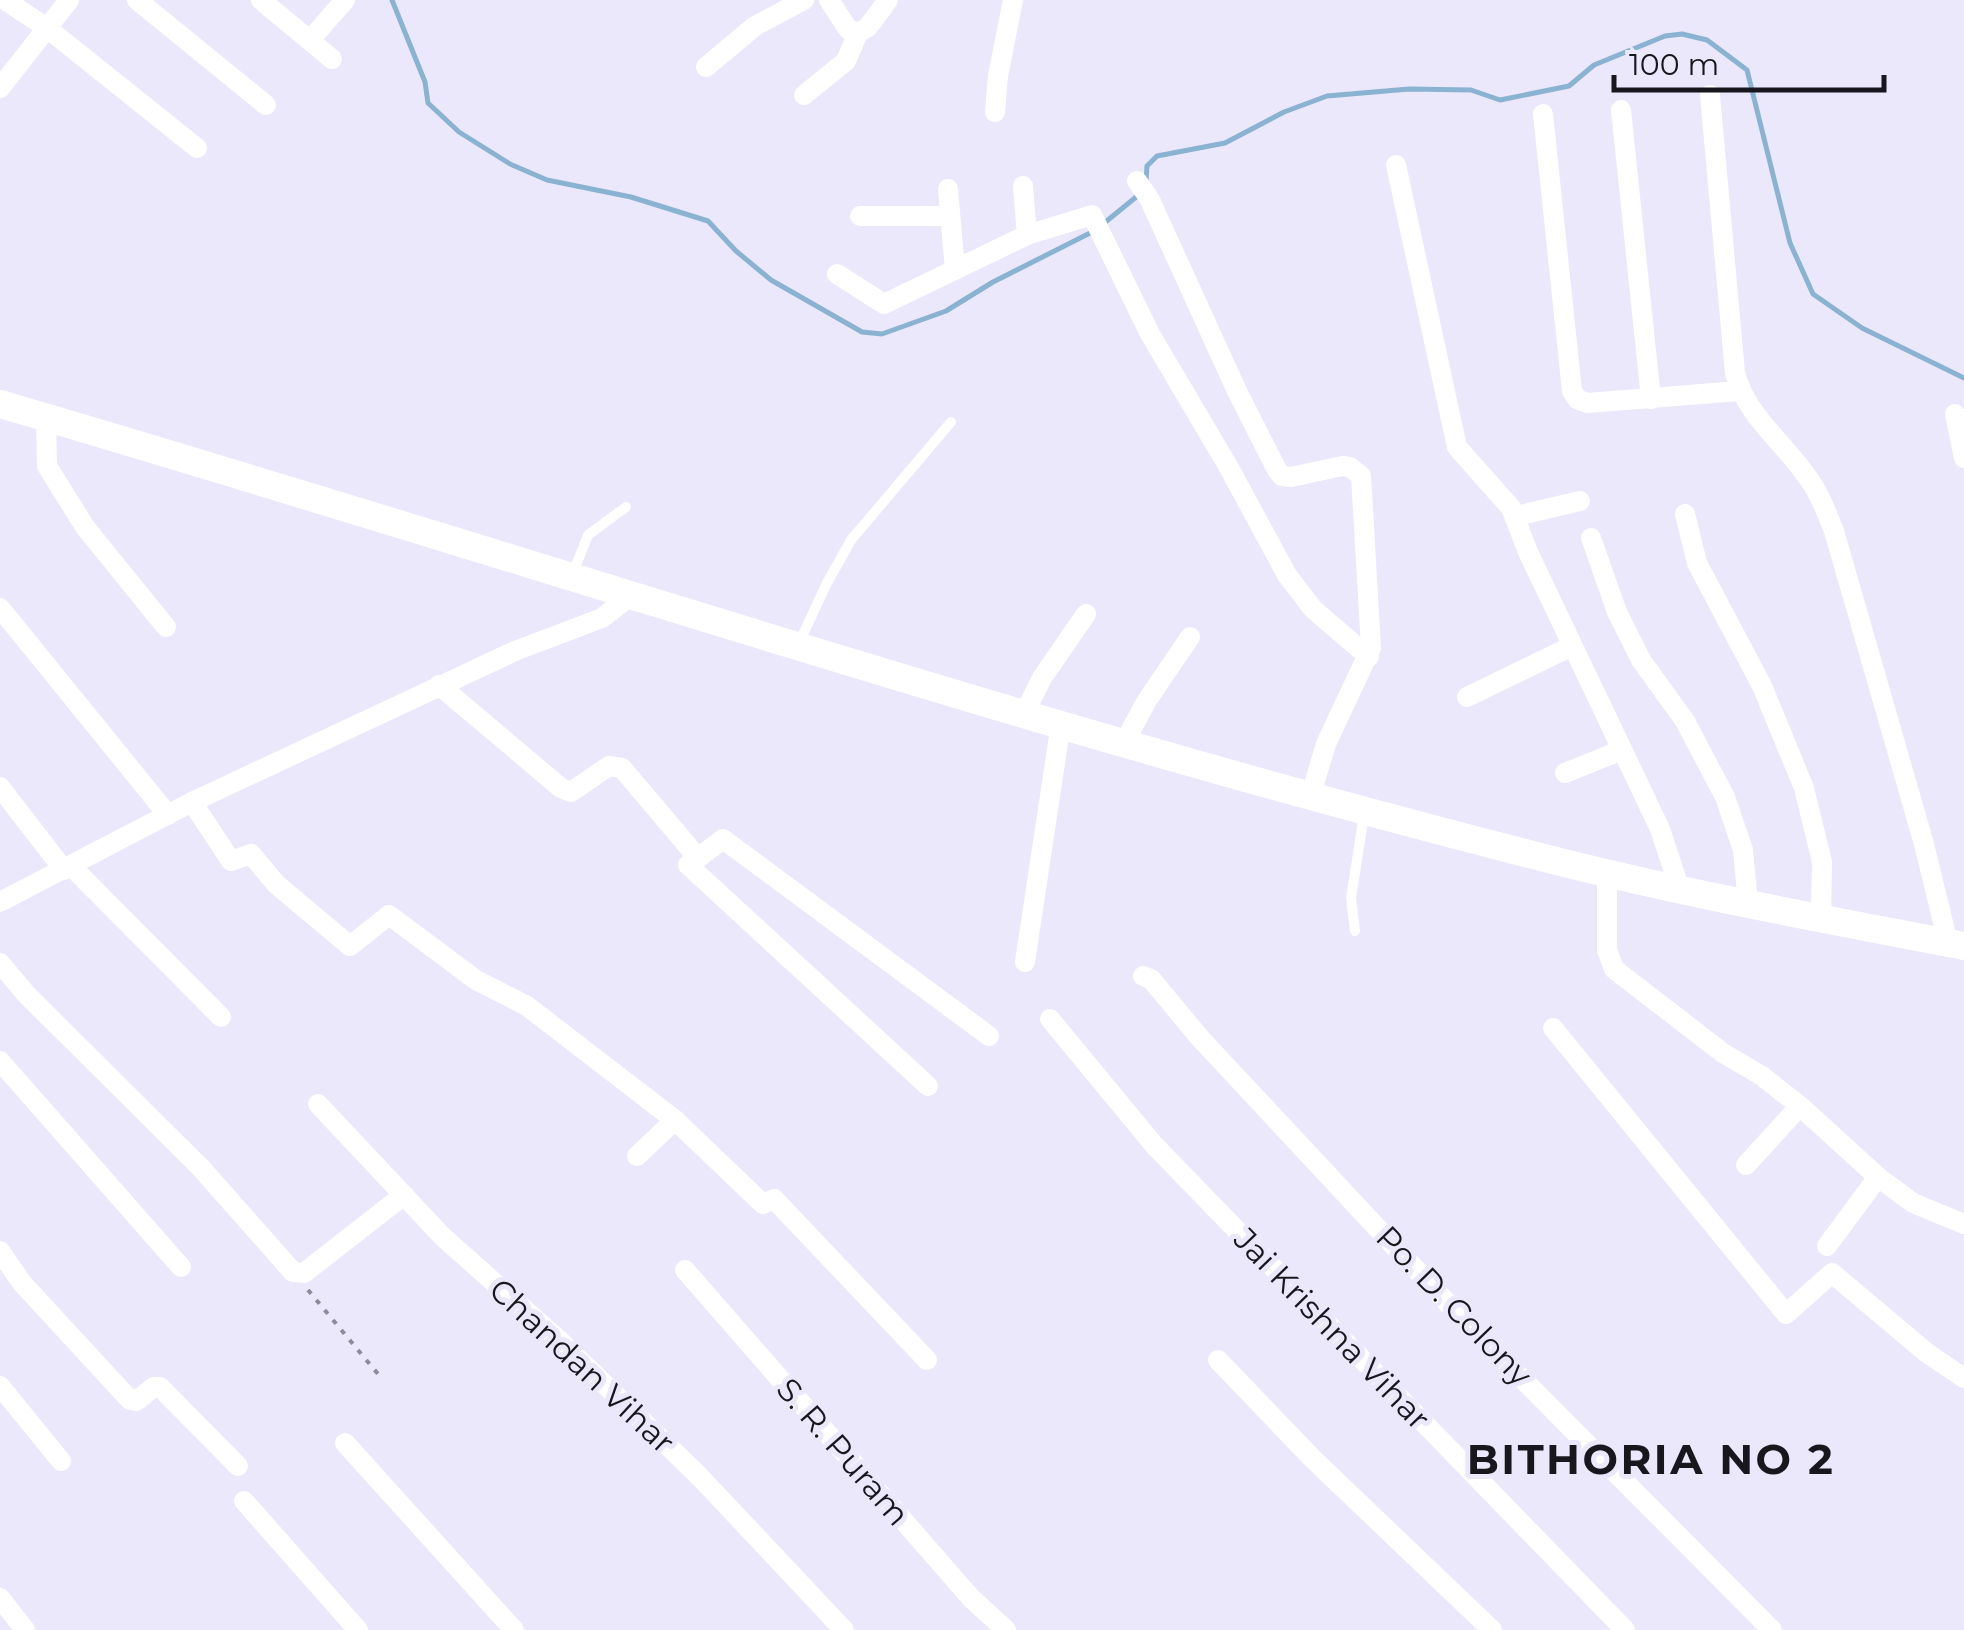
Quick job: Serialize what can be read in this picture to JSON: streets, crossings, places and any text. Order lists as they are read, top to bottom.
{
  "streets": {
    "street": [
      "Po. D. Colony",
      "Jai Krishna Vihar",
      "Chandan Vihar",
      "S. R. Puram"
    ]
  },
  "districts": ["BITHORIA NO 2"],
  "scale_bar": "100 m"
}
